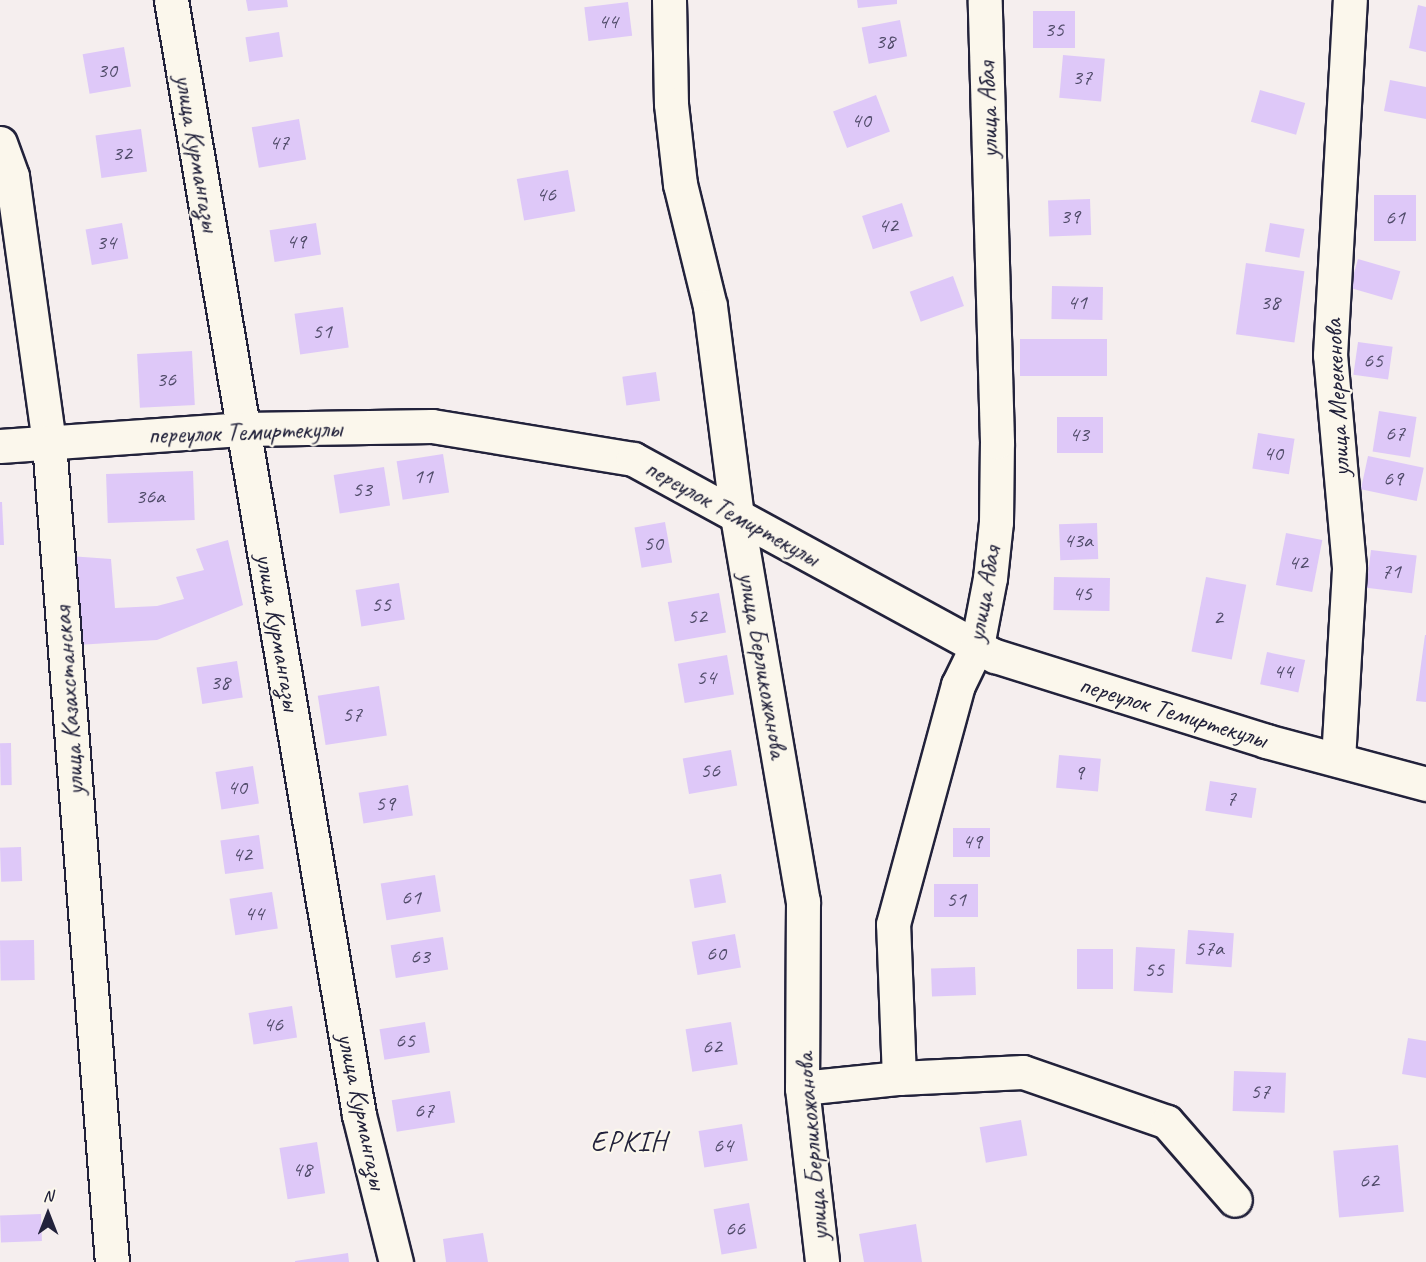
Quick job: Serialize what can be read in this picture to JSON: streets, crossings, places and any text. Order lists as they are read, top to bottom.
{
  "streets": {
    "street": [
      "улица Абая",
      "улица Курмангазы",
      "улица Мерекенова",
      "переулок Темиртекулы",
      "улица Берликожанова",
      "улица Казахстанская"
    ]
  },
  "crossings": [
    ["улица Абая", "переулок Темиртекулы"],
    ["улица Курмангазы", "переулок Темиртекулы"],
    ["улица Мерекенова", "переулок Темиртекулы"],
    ["переулок Темиртекулы", "улица Берликожанова"],
    ["переулок Темиртекулы", "улица Казахстанская"]
  ],
  "districts": ["ЕРКІН"],
  "house_numbers": [
    "44",
    "35",
    "38",
    "30",
    "37",
    "40",
    "47",
    "32",
    "46",
    "39",
    "61",
    "42",
    "49",
    "34",
    "41",
    "38",
    "51",
    "65",
    "36",
    "67",
    "43",
    "40",
    "11",
    "69",
    "53",
    "36а",
    "43а",
    "50",
    "42",
    "71",
    "45",
    "55",
    "52",
    "2",
    "44",
    "54",
    "38",
    "57",
    "56",
    "9",
    "40",
    "7",
    "59",
    "49",
    "42",
    "61",
    "51",
    "44",
    "57а",
    "60",
    "63",
    "55",
    "46",
    "65",
    "62",
    "57",
    "67",
    "64",
    "48",
    "62",
    "66"
  ],
  "north": "top"
}
